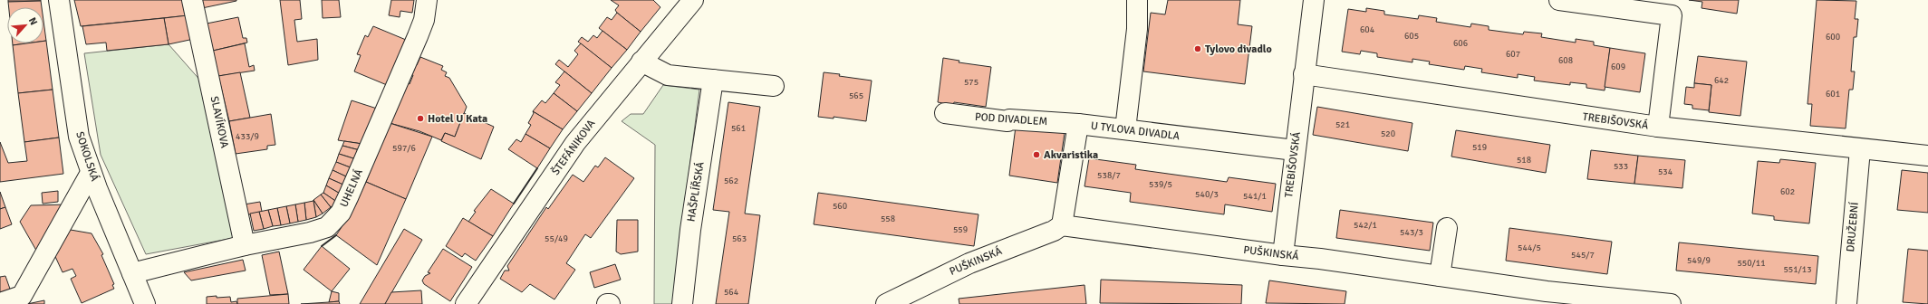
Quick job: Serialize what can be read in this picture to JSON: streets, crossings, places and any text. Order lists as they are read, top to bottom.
{
  "streets": {
    "street": [
      "POD DIVADLEM",
      "TREBIŠOVSKÁ",
      "SLAVÍKOVA",
      "U TYLOVA DIVADLA",
      "ŠTEFÁNIKOVA",
      "SOKOLSKÁ",
      "UHELNÁ",
      "HAŠPLÍŘSKÁ",
      "DRUŽEBNÍ",
      "PUŠKINSKÁ"
    ]
  },
  "crossings": [
    ["POD DIVADLEM", "U TYLOVA DIVADLA"],
    ["TREBIŠOVSKÁ", "U TYLOVA DIVADLA"],
    ["TREBIŠOVSKÁ", "DRUŽEBNÍ"],
    ["TREBIŠOVSKÁ", "PUŠKINSKÁ"],
    ["SLAVÍKOVA", "UHELNÁ"],
    ["U TYLOVA DIVADLA", "PUŠKINSKÁ"],
    ["SOKOLSKÁ", "UHELNÁ"]
  ],
  "places": ["Tylovo divadlo", "Hotel U Kata", "Akvaristika"],
  "house_numbers": [
    "604",
    "605",
    "600",
    "606",
    "607",
    "608",
    "609",
    "642",
    "575",
    "601",
    "565",
    "521",
    "561",
    "520",
    "433/9",
    "519",
    "597/6",
    "518",
    "533",
    "534",
    "538/7",
    "562",
    "539/5",
    "602",
    "540/3",
    "541/1",
    "560",
    "558",
    "542/1",
    "559",
    "543/3",
    "55/49",
    "563",
    "544/5",
    "545/7",
    "549/9",
    "550/11",
    "551/13",
    "564"
  ],
  "north": "top right"
}
